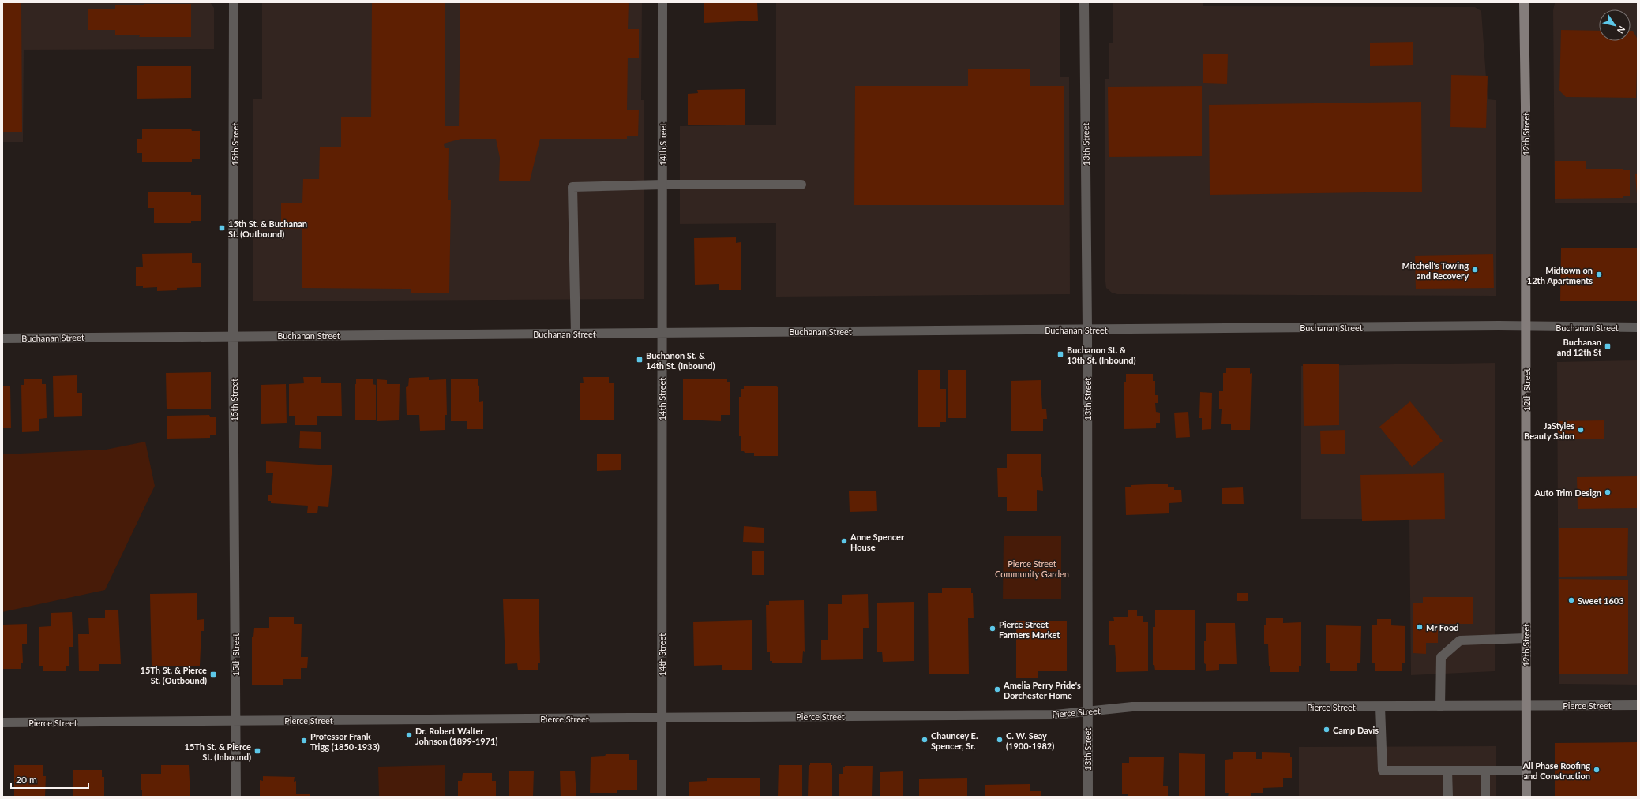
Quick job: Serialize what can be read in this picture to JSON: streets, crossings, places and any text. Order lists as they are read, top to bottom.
{
  "streets": {
    "main road": ["12th Street"],
    "street": [
      "15th Street",
      "14th Street",
      "13th Street",
      "Buchanan Street",
      "Pierce Street"
    ]
  },
  "crossings": [
    ["12th Street", "Buchanan Street"],
    ["12th Street", "Pierce Street"],
    ["15th Street", "Buchanan Street"],
    ["15th Street", "Pierce Street"],
    ["14th Street", "Buchanan Street"],
    ["14th Street", "Pierce Street"],
    ["13th Street", "Buchanan Street"],
    ["13th Street", "Pierce Street"]
  ],
  "parks": ["Pierce Street Community Garden"],
  "places": {
    "transit": [
      "15th St. & Buchanan St. (Outbound)",
      "Buchanan and 12th St",
      "Buchanon St. & 13th St. (Inbound)",
      "Buchanon St. & 14th St. (Inbound)",
      "15Th St. & Pierce St. (Outbound)",
      "15Th St. & Pierce St. (Inbound)"
    ],
    "other": [
      "Mitchell's Towing and Recovery",
      "Midtown on 12th Apartments",
      "JaStyles Beauty Salon",
      "Auto Trim Design",
      "Anne Spencer House",
      "Sweet 1603",
      "Mr Food",
      "Pierce Street Farmers Market",
      "Amelia Perry Pride's Dorchester Home",
      "Camp Davis",
      "Dr. Robert Walter Johnson (1899-1971)",
      "Chauncey E. Spencer, Sr.",
      "C. W. Seay (1900-1982)",
      "Professor Frank Trigg (1850-1933)",
      "All Phase Roofing and Construction"
    ]
  },
  "scale_bar": "20 m",
  "north": "bottom right"
}
